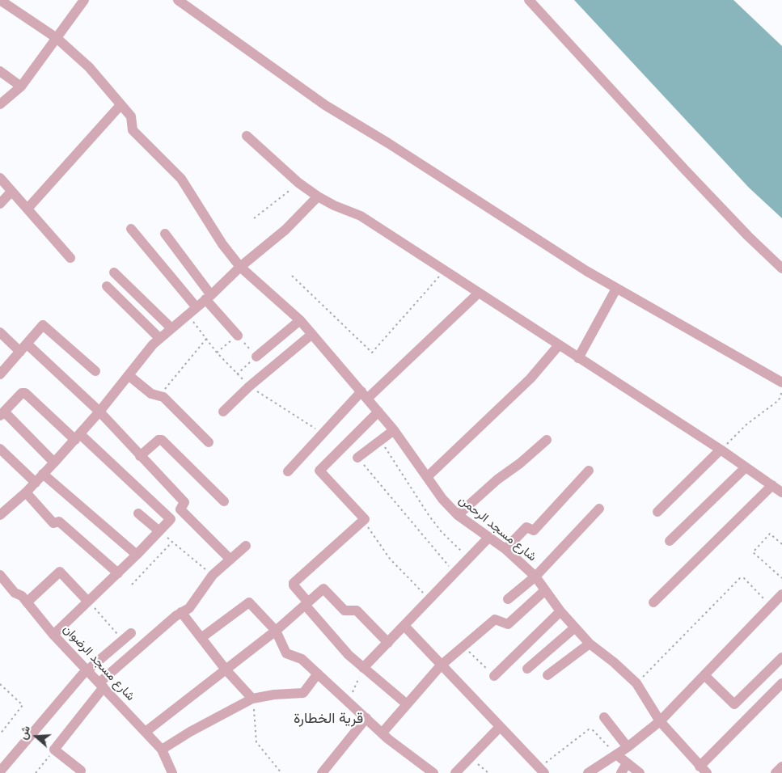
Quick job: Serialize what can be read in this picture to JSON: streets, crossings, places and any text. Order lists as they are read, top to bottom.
{
  "streets": {
    "street": ["شارع مسجد الرحمن", "شارع مسجد الرضوان"]
  },
  "districts": ["قرية الخطارة"],
  "north": "left"
}
